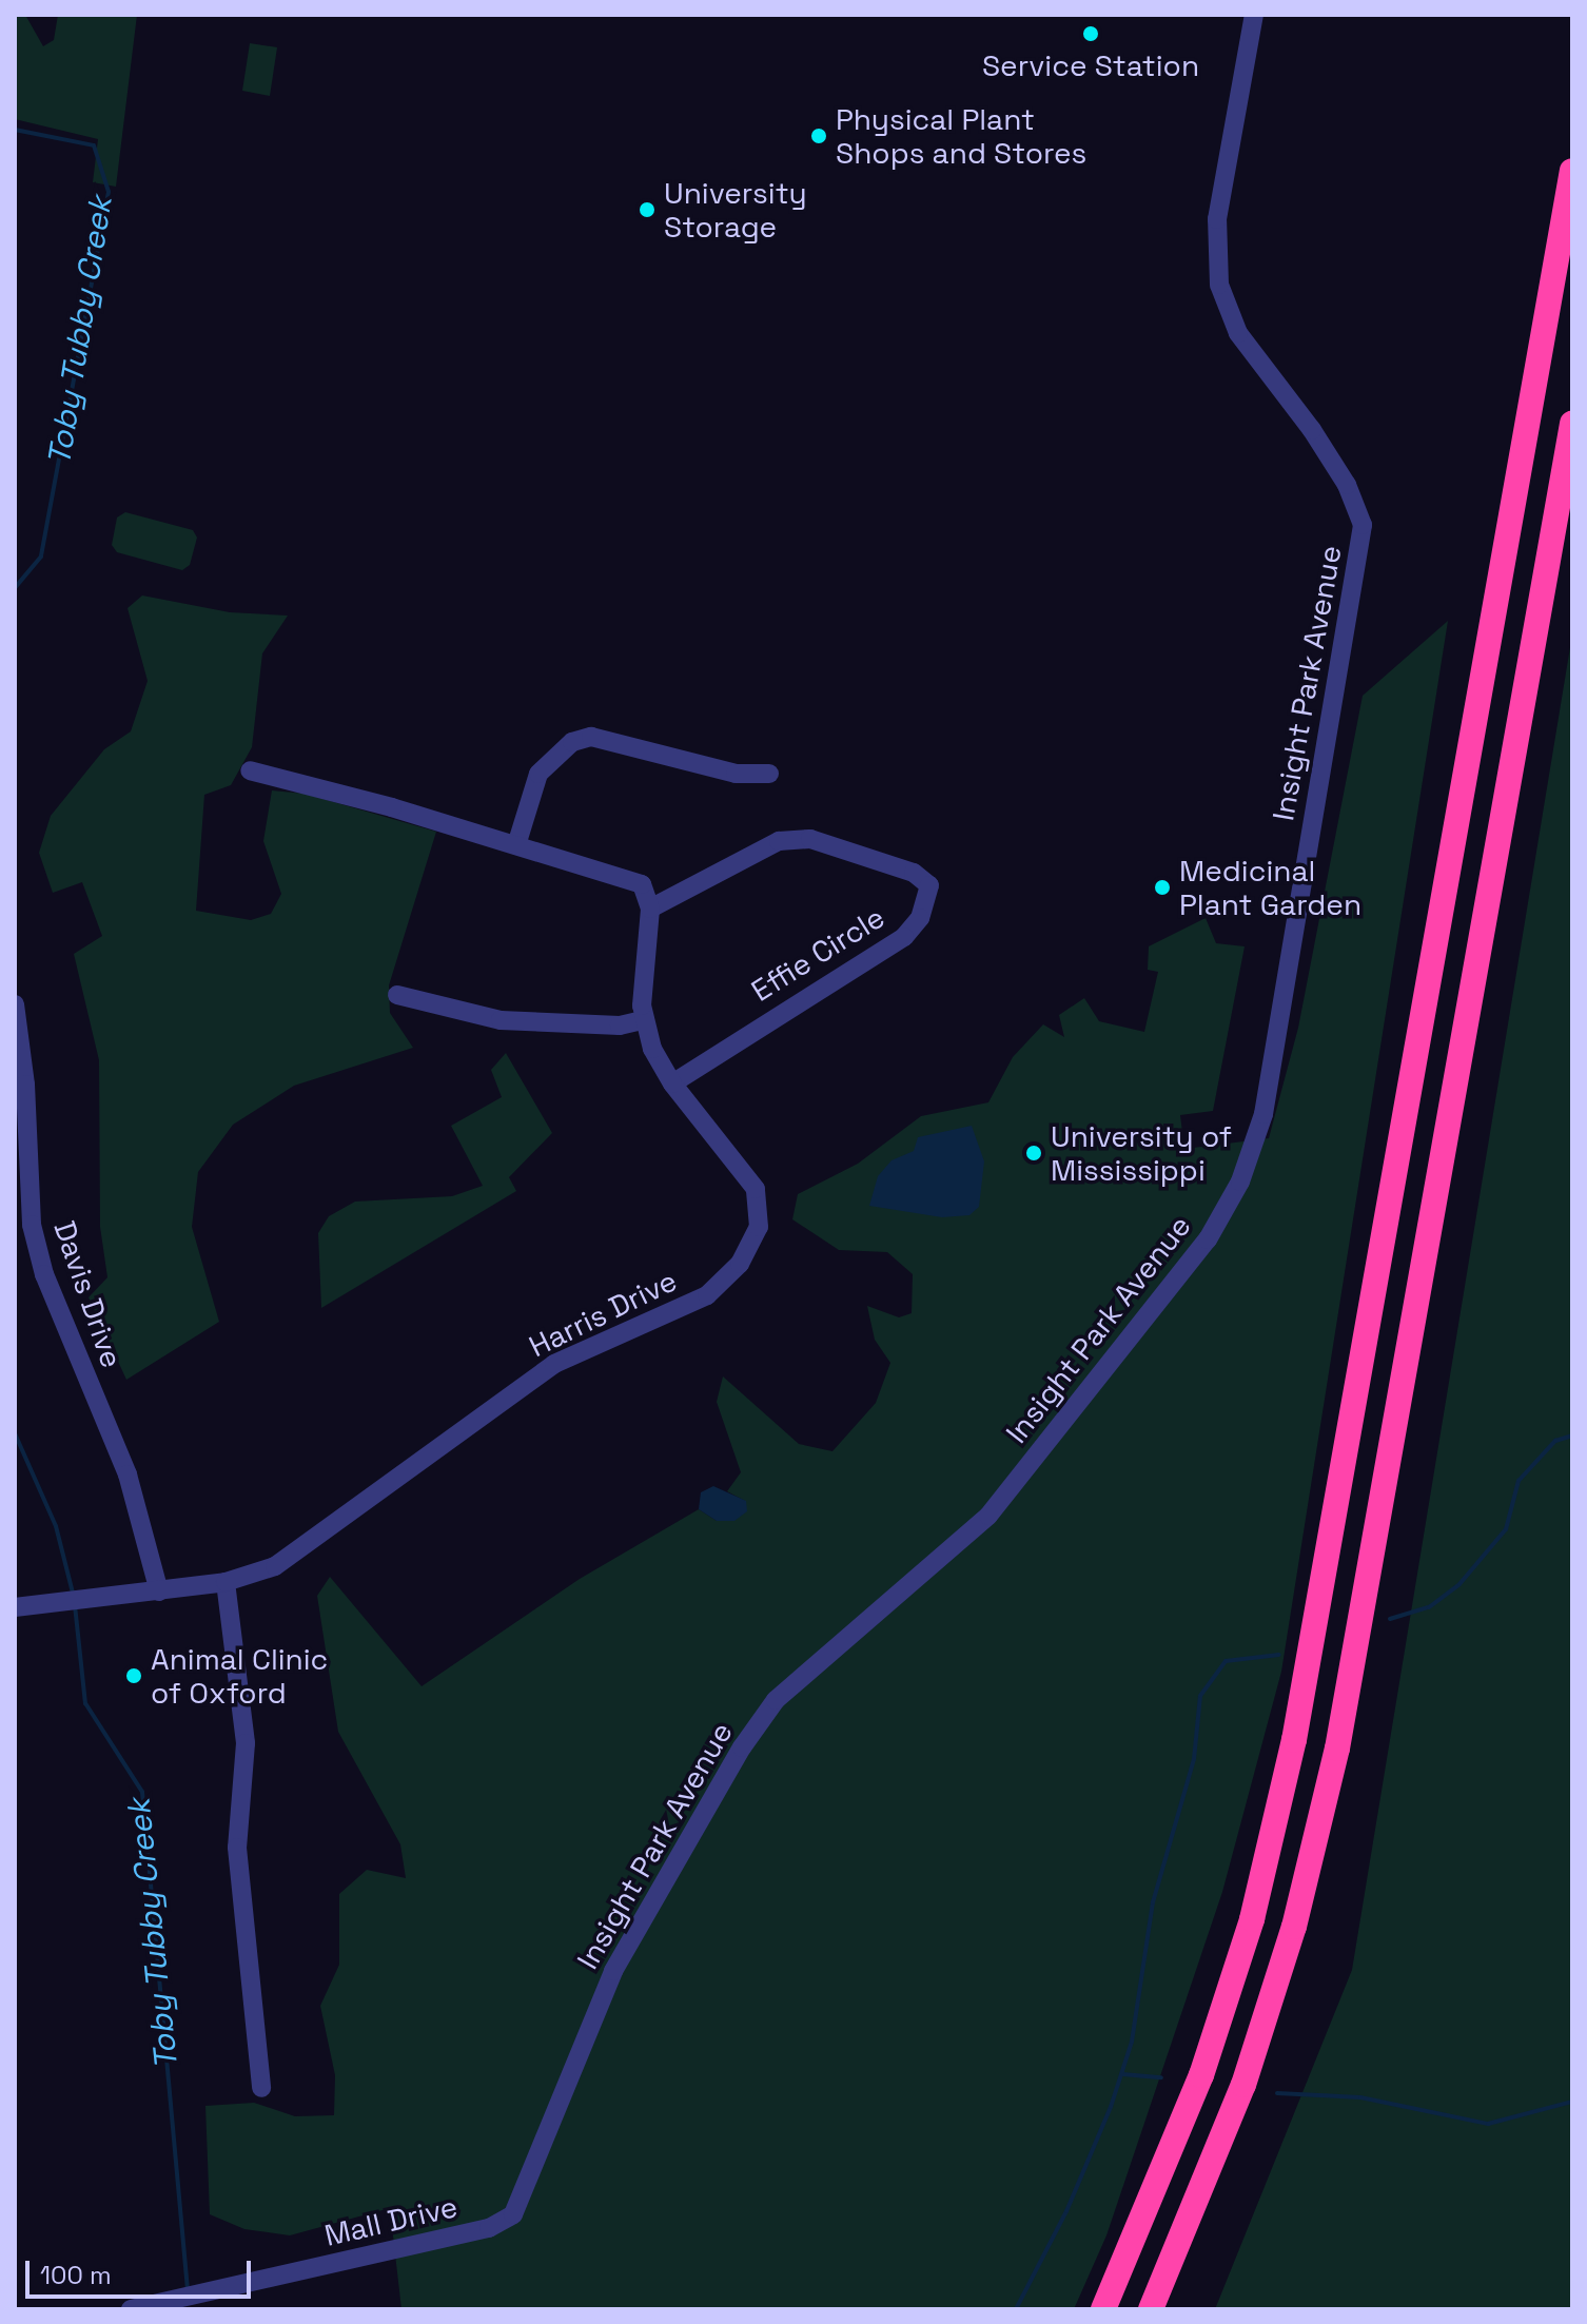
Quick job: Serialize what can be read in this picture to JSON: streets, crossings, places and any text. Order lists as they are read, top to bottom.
{
  "streets": {
    "street": [
      "Insight Park Avenue",
      "Effie Circle",
      "Davis Drive",
      "Harris Drive",
      "Mall Drive"
    ]
  },
  "crossings": [
    ["Insight Park Avenue", "Mall Drive"],
    ["Effie Circle", "Harris Drive"],
    ["Davis Drive", "Harris Drive"]
  ],
  "water": ["Toby Tubby Creek"],
  "places": [
    "Service Station",
    "Physical Plant Shops and Stores",
    "University Storage",
    "Medicinal Plant Garden",
    "University of Mississippi",
    "Animal Clinic of Oxford"
  ],
  "scale_bar": "100 m"
}
